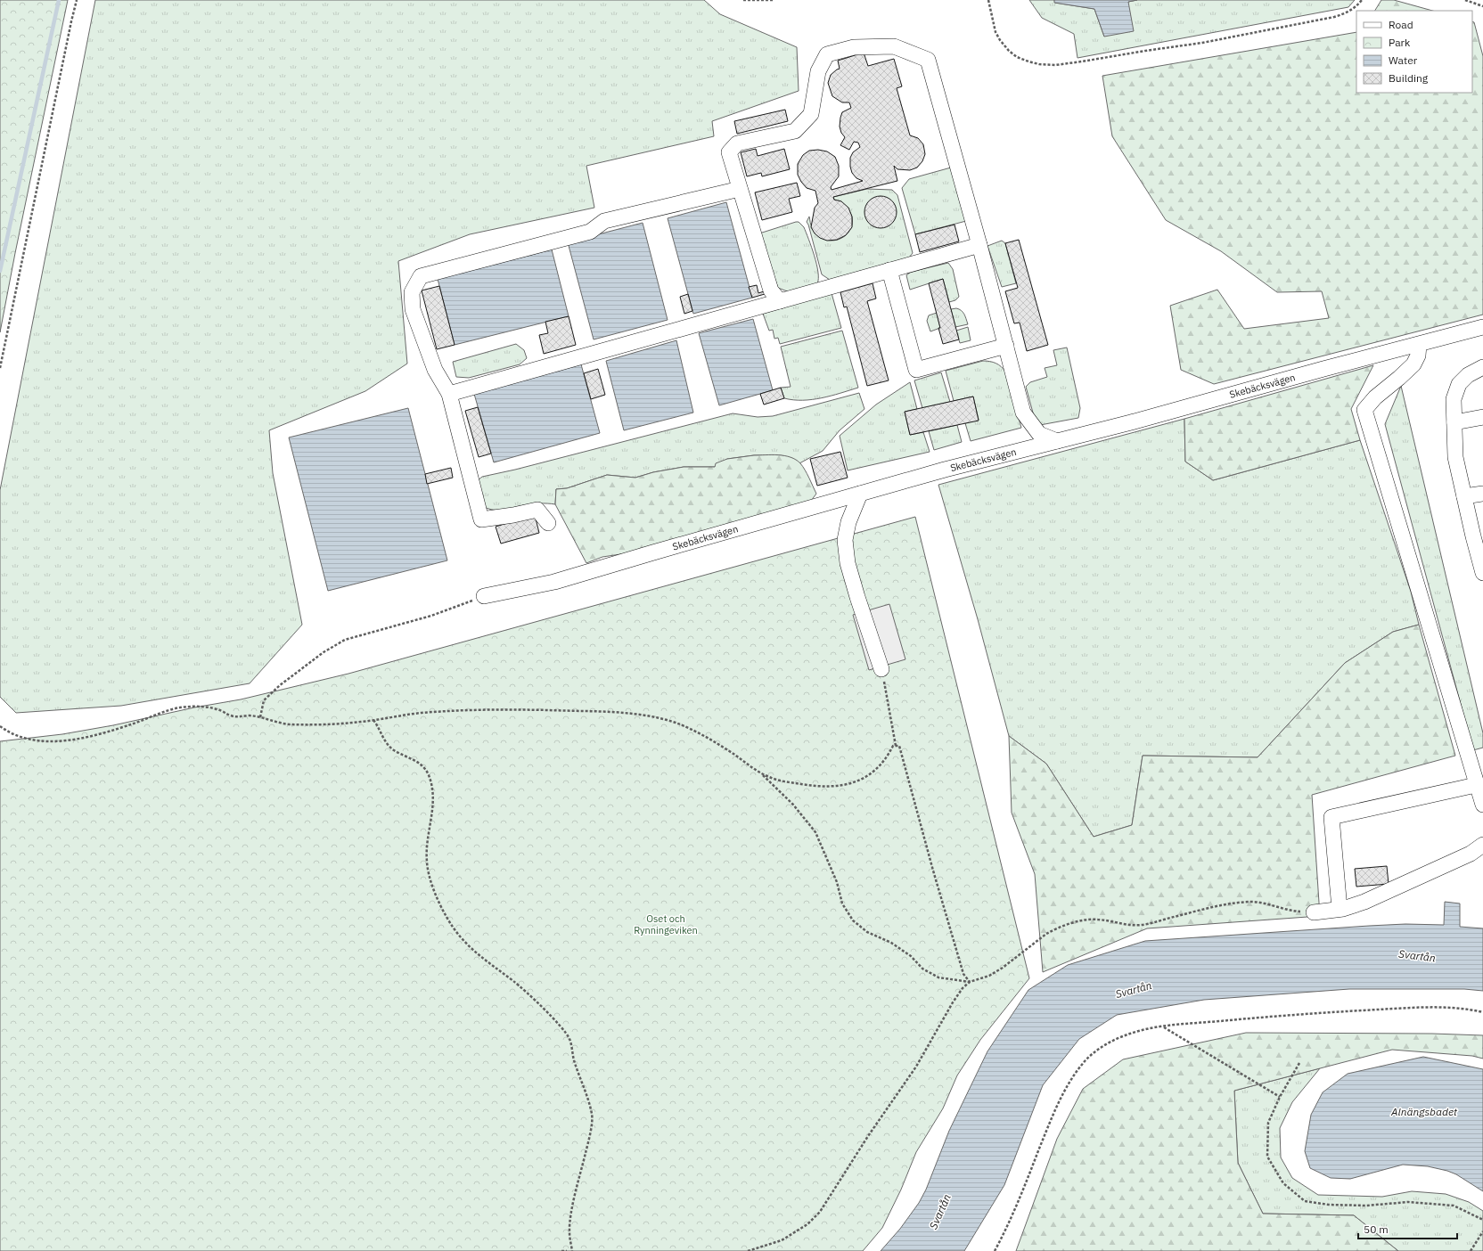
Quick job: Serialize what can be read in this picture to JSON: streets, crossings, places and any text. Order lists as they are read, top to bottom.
{
  "streets": {
    "street": ["Skebäcksvägen"]
  },
  "water": ["Svartån", "Alnängsbadet"],
  "parks": ["Oset och Rynningeviken"],
  "legend": [
    "Road",
    "Park",
    "Water",
    "Building"
  ],
  "scale_bar": "50 m"
}
